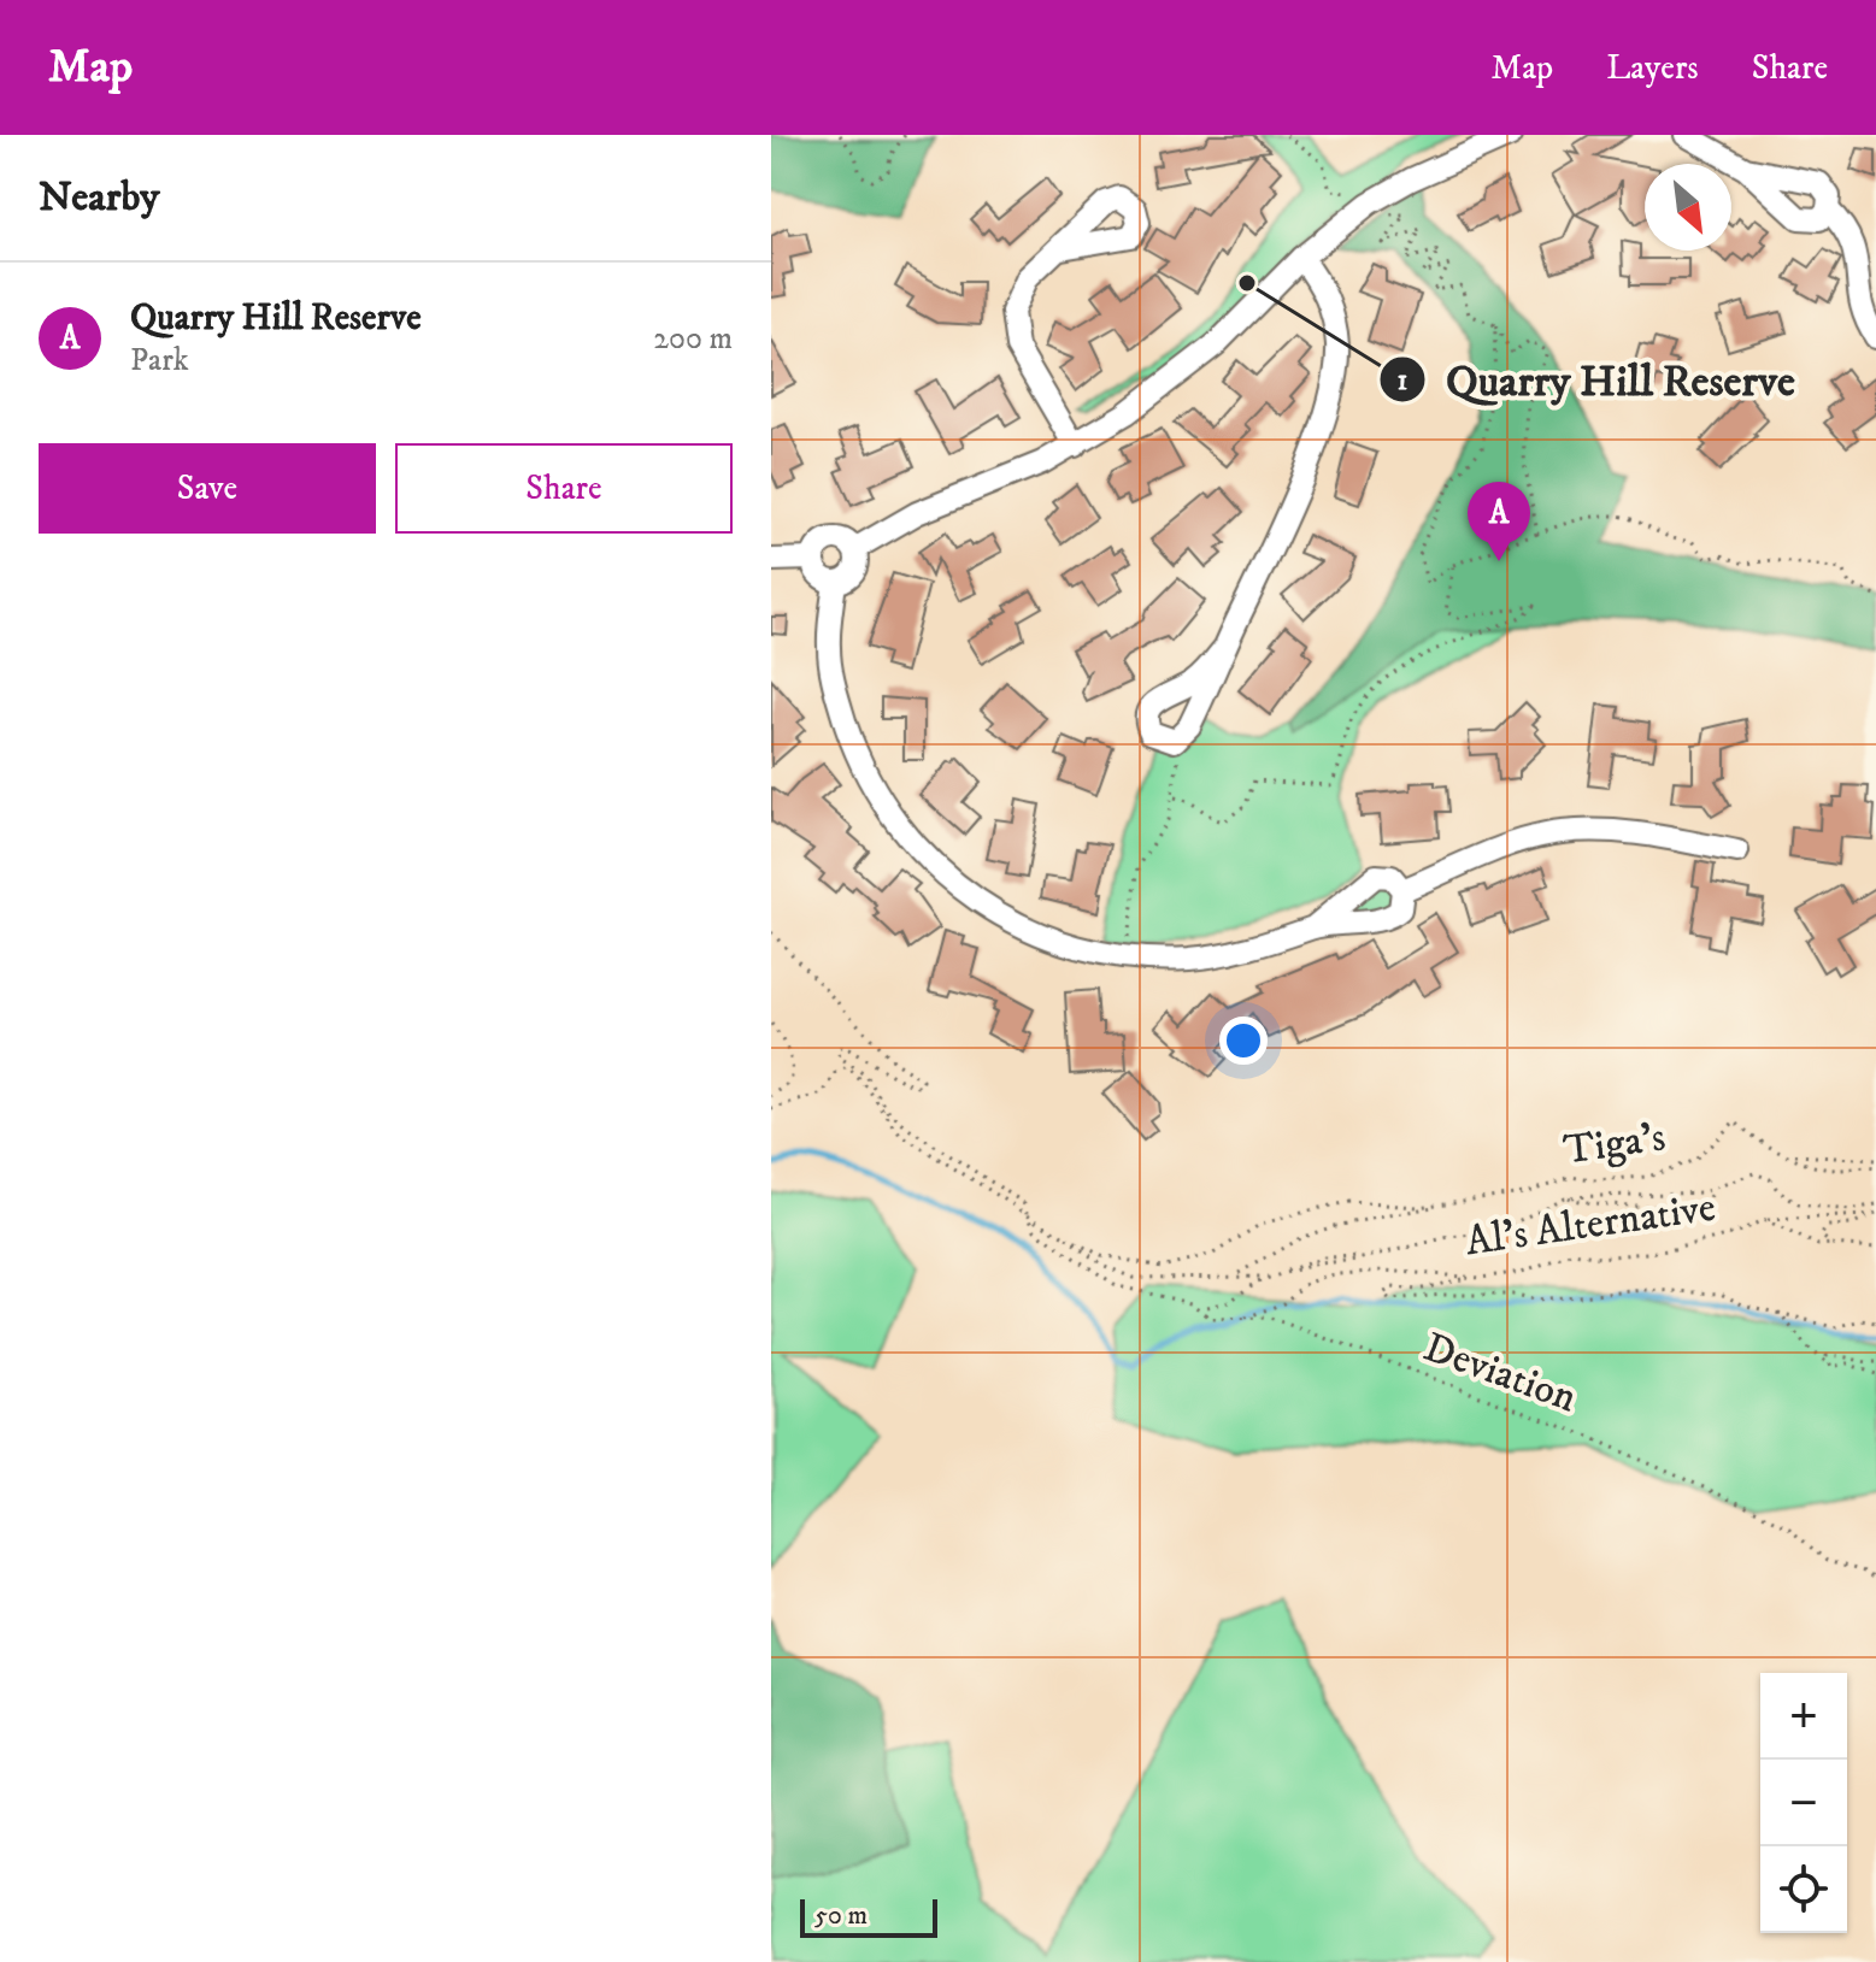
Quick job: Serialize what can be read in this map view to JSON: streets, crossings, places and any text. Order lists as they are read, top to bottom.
{
  "streets": {
    "path": ["Tiga's", "Al's Alternative", "Deviation"]
  },
  "crossings": [
    ["Al's Alternative", "Deviation"]
  ],
  "places": ["Quarry Hill Reserve"],
  "scale_bar": "50 m",
  "north": "bottom right",
  "page": {
    "header": "Map",
    "nav": ["Map", "Layers", "Share"],
    "heading": "Nearby",
    "list": [
      {
        "mark": "A",
        "name": "Quarry Hill Reserve",
        "note": "Park",
        "value": "200 m"
      }
    ],
    "buttons": ["Save", "Share"],
    "pins": "A",
    "map_buttons": ["+", "−"],
    "scale": "50 m"
  }
}
